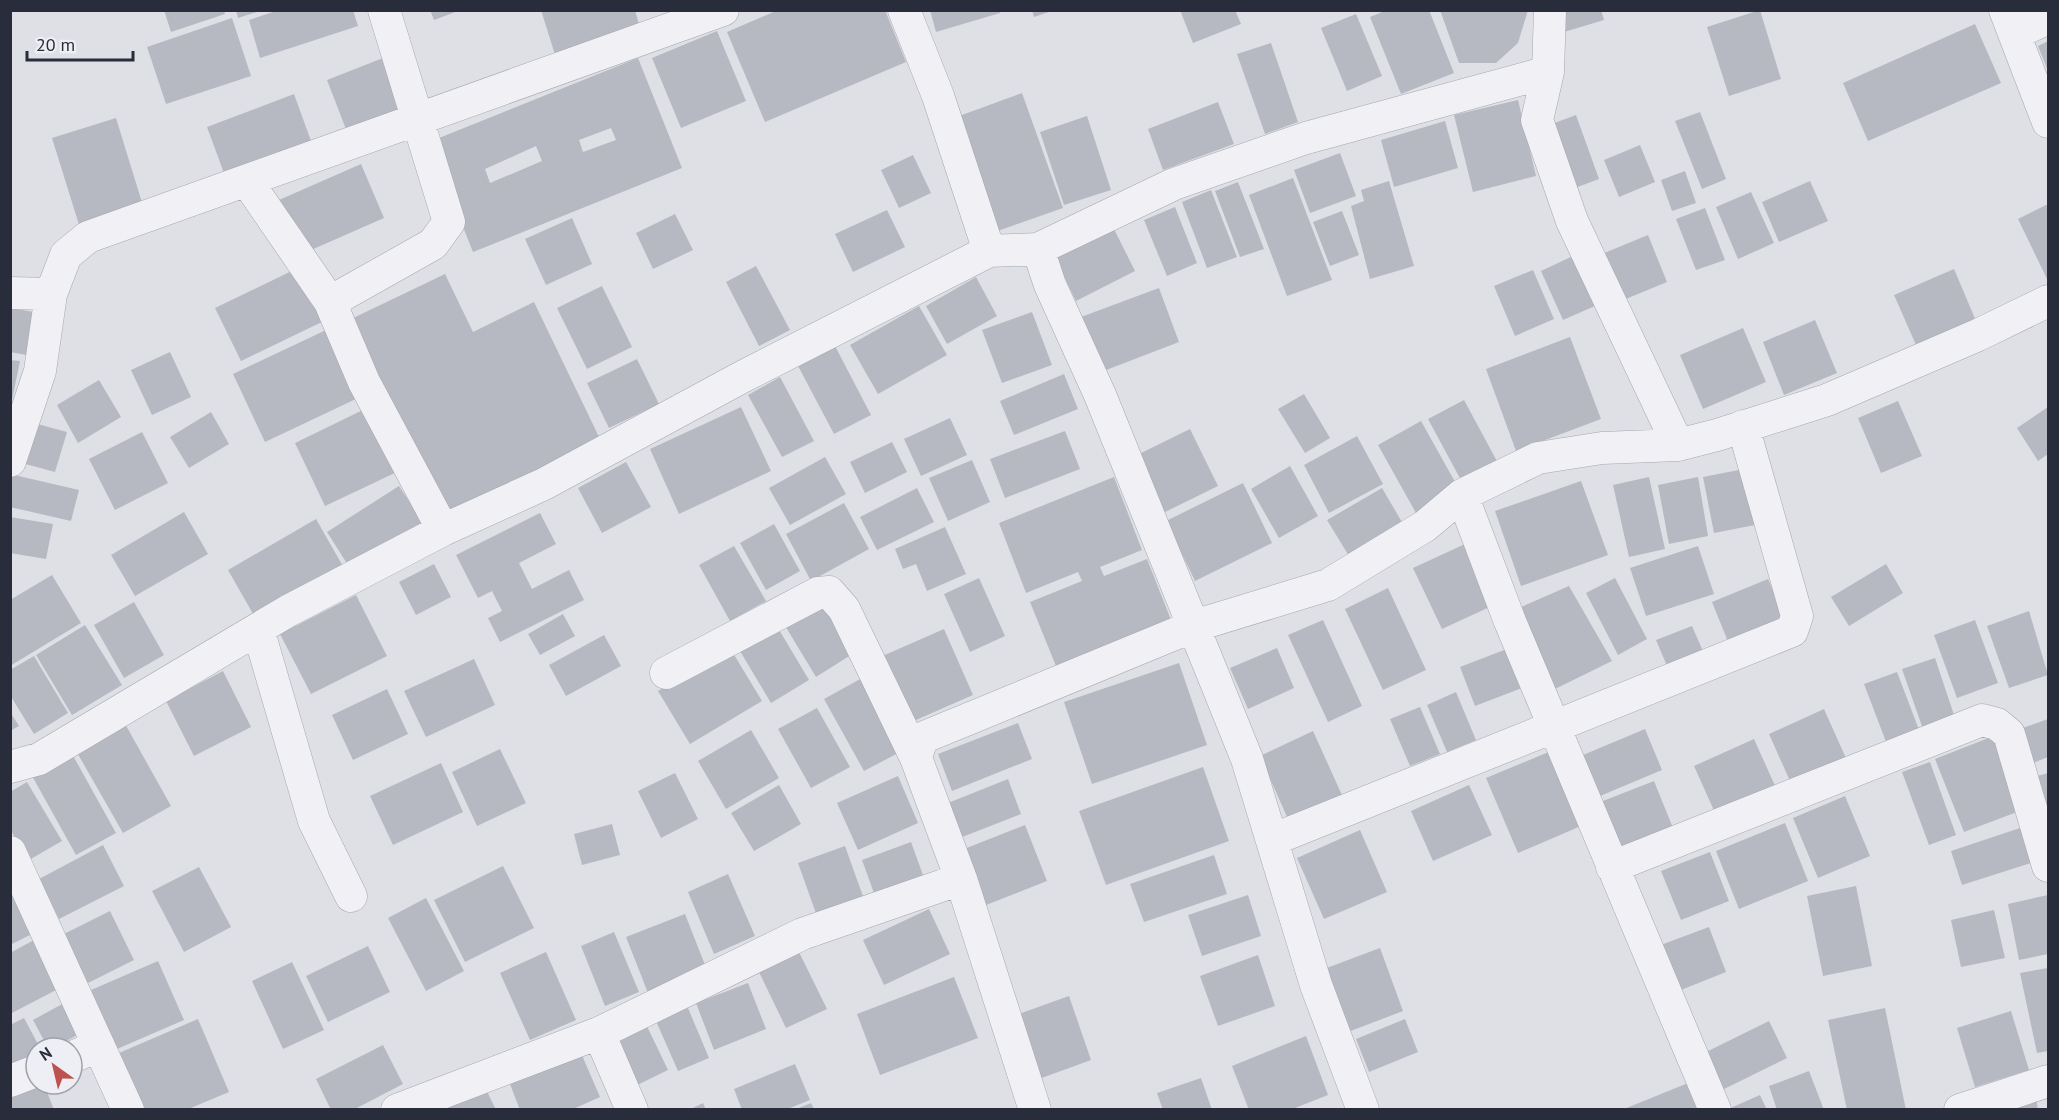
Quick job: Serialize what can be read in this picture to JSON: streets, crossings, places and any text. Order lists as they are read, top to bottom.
{
  "scale_bar": "20 m",
  "north": "top left"
}
